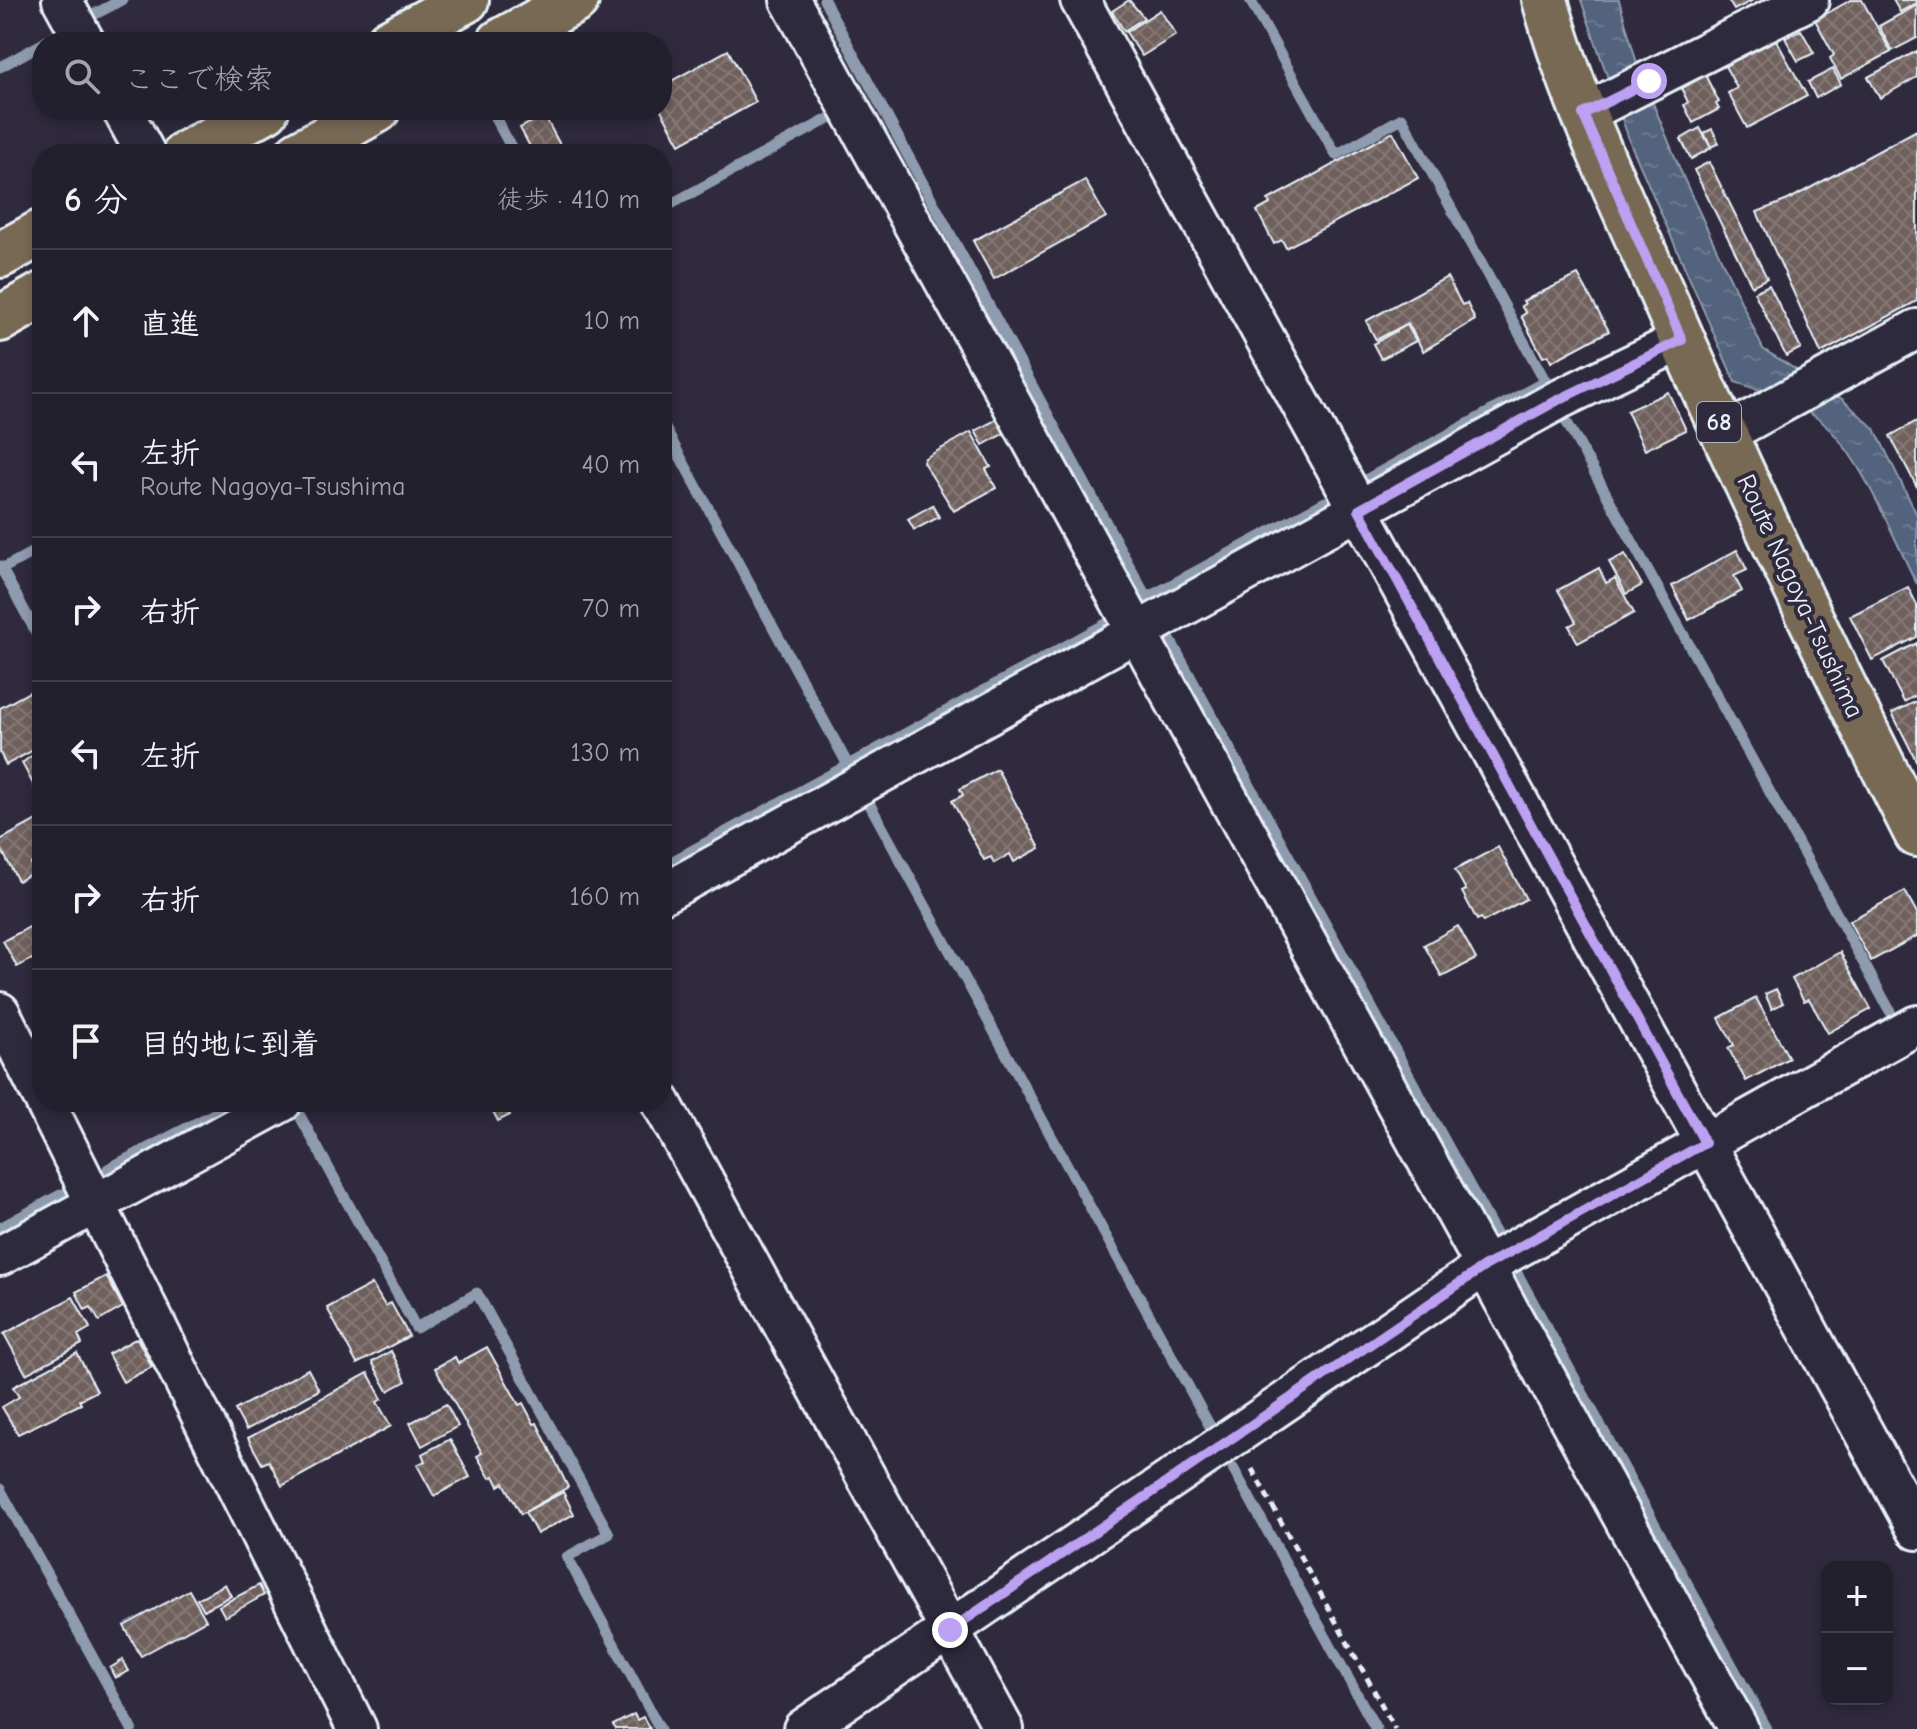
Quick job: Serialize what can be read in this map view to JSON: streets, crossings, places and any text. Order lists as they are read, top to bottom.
{
  "streets": {
    "main road": ["68", "Route Nagoya-Tsushima"]
  },
  "page": {
    "search": "ここで検索",
    "heading": ["6 分", "徒歩 · 410 m"],
    "list": [
      ["直進", "10 m"],
      ["左折", "Route Nagoya-Tsushima", "40 m"],
      ["右折", "70 m"],
      ["左折", "130 m"],
      ["右折", "160 m"],
      "目的地に到着"
    ],
    "map_buttons": ["+", "−"]
  }
}
